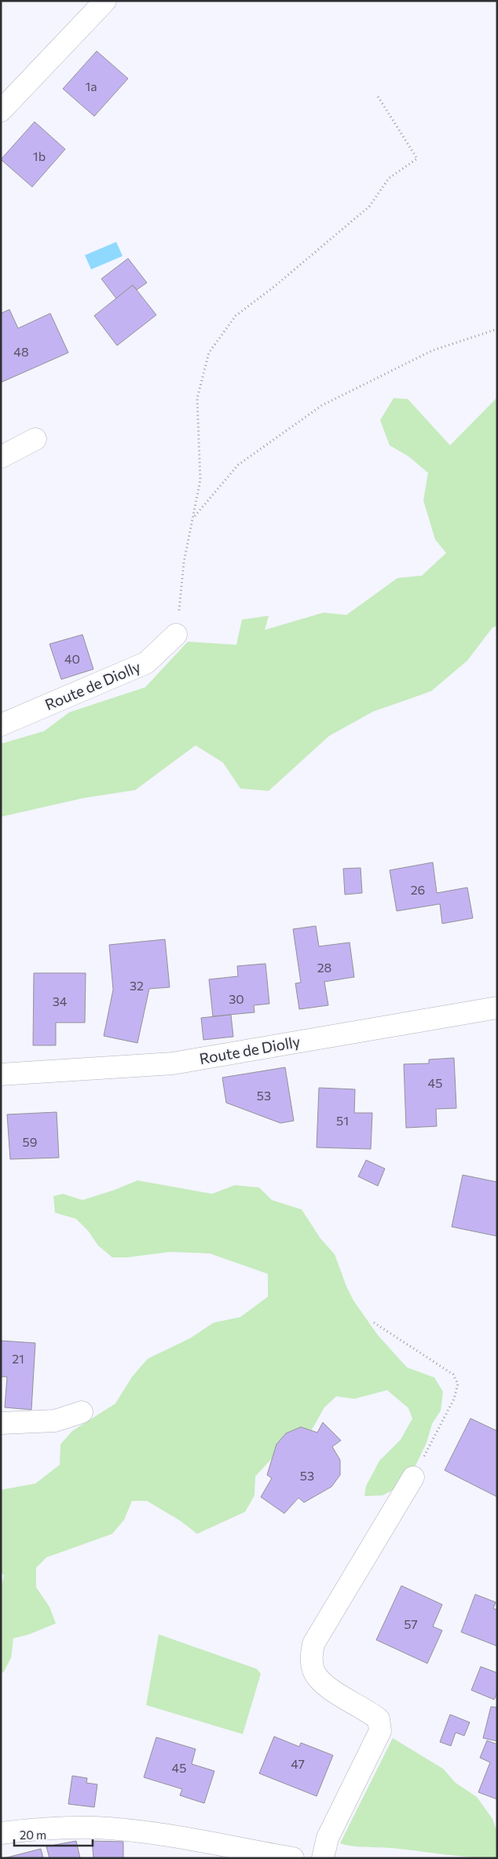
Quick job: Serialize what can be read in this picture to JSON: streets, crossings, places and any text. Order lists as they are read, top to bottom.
{
  "streets": {
    "street": ["Route de Diolly"]
  },
  "house_numbers": [
    "1a",
    "1b",
    "48",
    "40",
    "26",
    "28",
    "32",
    "30",
    "34",
    "45",
    "53",
    "51",
    "59",
    "21",
    "53",
    "57",
    "47",
    "45"
  ],
  "scale_bar": "20 m"
}
